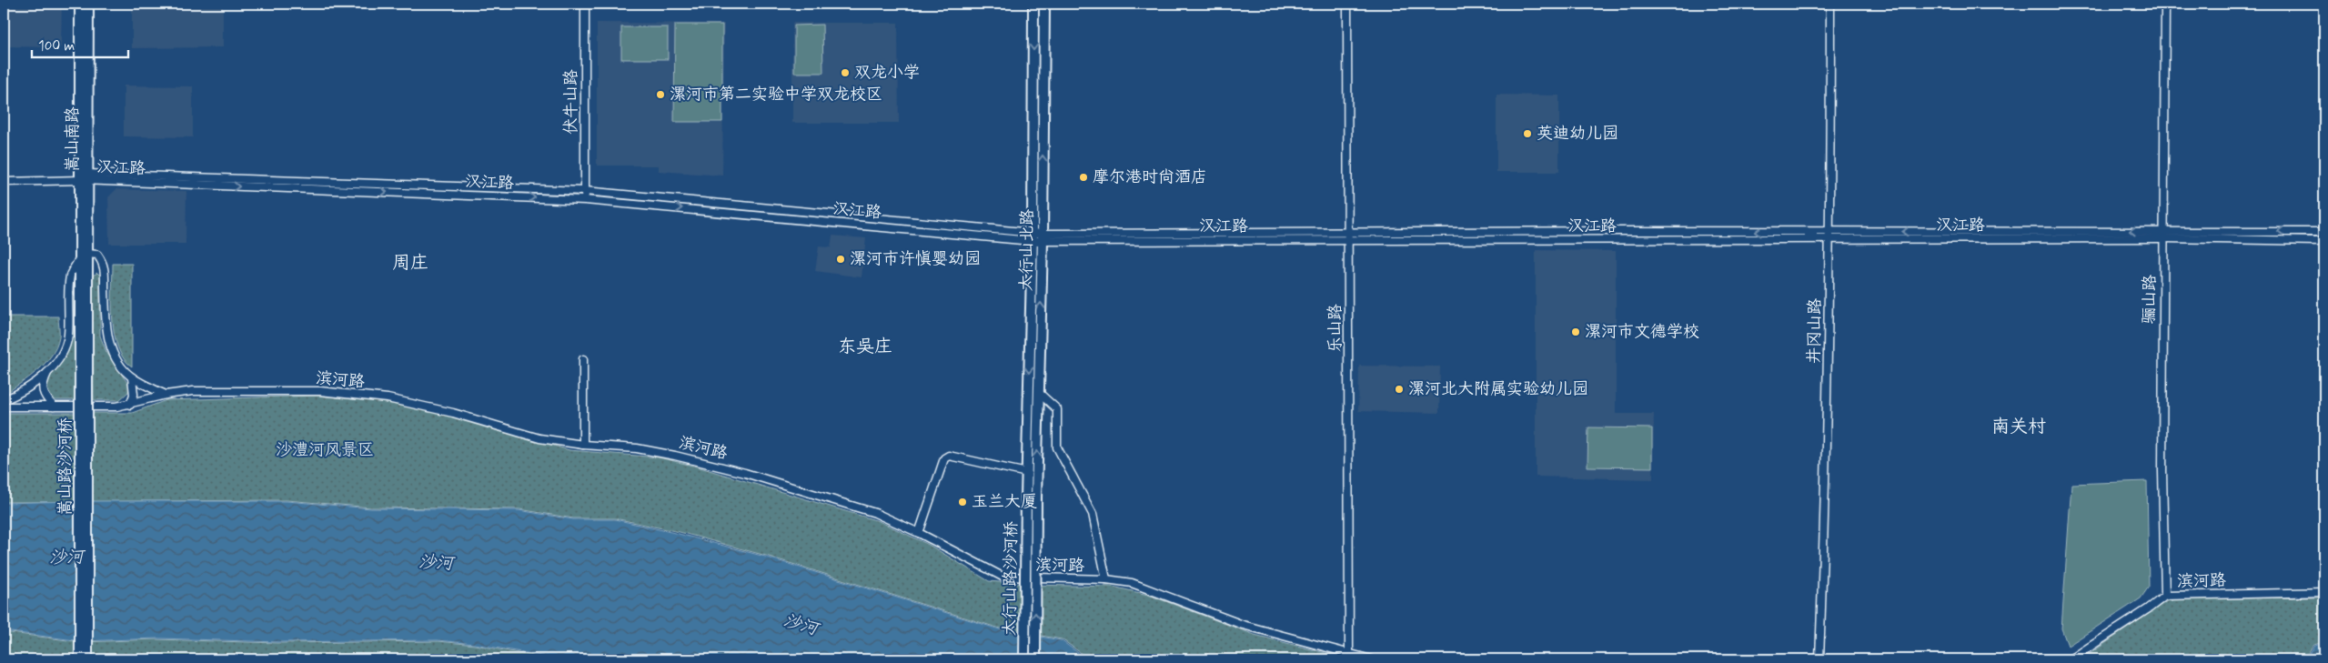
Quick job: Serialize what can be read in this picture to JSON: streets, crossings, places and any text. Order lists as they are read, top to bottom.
{
  "streets": {
    "main road": [
      "嵩山南路",
      "太行山北路",
      "嵩山路沙河桥",
      "太行山路沙河桥"
    ],
    "street": [
      "伏牛山路",
      "汉江路",
      "骊山路",
      "乐山路",
      "井冈山路",
      "滨河路"
    ]
  },
  "crossings": [
    ["伏牛山路", "汉江路"],
    ["嵩山南路", "汉江路"],
    ["嵩山南路", "嵩山路沙河桥"],
    ["汉江路", "太行山北路"],
    ["汉江路", "骊山路"],
    ["汉江路", "乐山路"],
    ["汉江路", "井冈山路"],
    ["太行山北路", "太行山路沙河桥"],
    ["骊山路", "滨河路"],
    ["乐山路", "滨河路"]
  ],
  "districts": ["周庄", "东吴庄", "南关村"],
  "water": ["沙河"],
  "parks": ["沙澧河风景区"],
  "places": [
    "双龙小学",
    "漯河市第二实验中学双龙校区",
    "英迪幼儿园",
    "摩尔港时尚酒店",
    "漯河市许慎婴幼园",
    "漯河市文德学校",
    "漯河北大附属实验幼儿园",
    "玉兰大厦"
  ],
  "scale_bar": "100 m"
}
